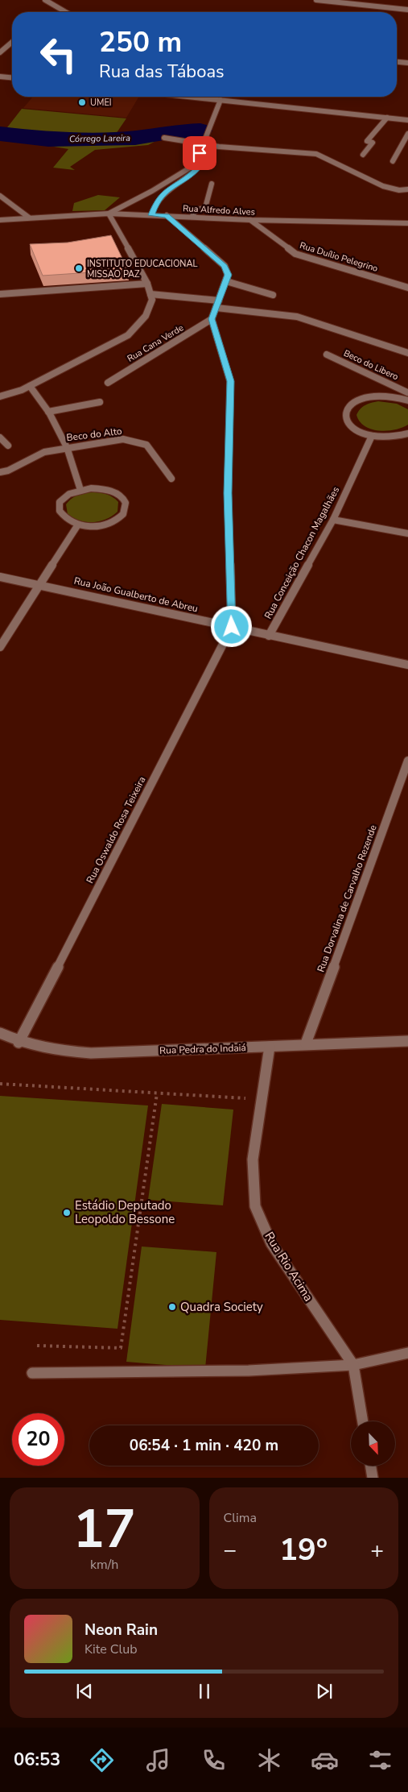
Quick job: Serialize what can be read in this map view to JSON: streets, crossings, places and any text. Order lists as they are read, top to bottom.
{
  "streets": {
    "street": [
      "Rua Alfredo Alves",
      "Rua Duílio Pelegrino",
      "Rua Cana Verde",
      "Beco do Libero",
      "Beco do Alto",
      "Rua Conceição Chacon Magalhães",
      "Rua João Gualberto de Abreu",
      "Rua Oswaldo Rosa Teixeira",
      "Rua Dorvalina de Carvalho Rezende",
      "Rua Pedra do Indaiá",
      "Rua Rio Acima"
    ]
  },
  "crossings": [
    ["Rua Alfredo Alves", "Rua Duílio Pelegrino"],
    ["Rua Conceição Chacon Magalhães", "Rua João Gualberto de Abreu"],
    ["Rua João Gualberto de Abreu", "Rua Oswaldo Rosa Teixeira"],
    ["Rua Oswaldo Rosa Teixeira", "Rua Pedra do Indaiá"],
    ["Rua Dorvalina de Carvalho Rezende", "Rua Pedra do Indaiá"],
    ["Rua Pedra do Indaiá", "Rua Rio Acima"]
  ],
  "water": ["Córrego Lareira"],
  "places": [
    "UMEI",
    "INSTITUTO EDUCACIONAL MISSAO PAZ",
    "Estádio Deputado Leopoldo Bessone",
    "Quadra Society"
  ],
  "north": "bottom right",
  "page": {
    "turn": ["250 m", "Rua das Táboas"],
    "limit": "20",
    "trip": "06:54 · 1 min · 420 m",
    "tile": [
      ["17", "km/h"],
      "Clima"
    ],
    "heat": ["−", "19°", "+"],
    "song": ["Neon Rain", "Kite Club"],
    "tabs": "06:53"
  }
}
